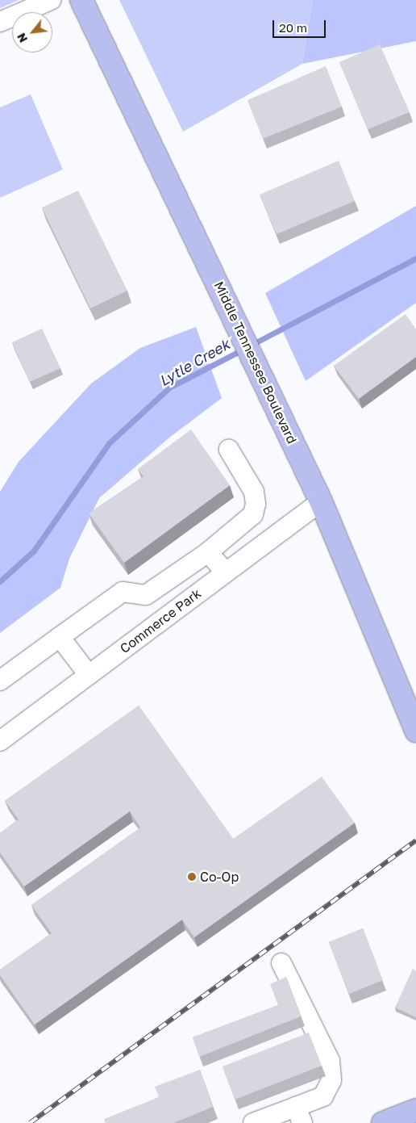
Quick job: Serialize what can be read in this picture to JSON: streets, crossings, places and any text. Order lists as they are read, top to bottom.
{
  "streets": {
    "main road": ["Middle Tennessee Boulevard"],
    "street": ["Commerce Park"]
  },
  "crossings": [
    ["Middle Tennessee Boulevard", "Commerce Park"]
  ],
  "water": ["Lytle Creek"],
  "places": ["Co-Op"],
  "scale_bar": "20 m",
  "north": "bottom left"
}
